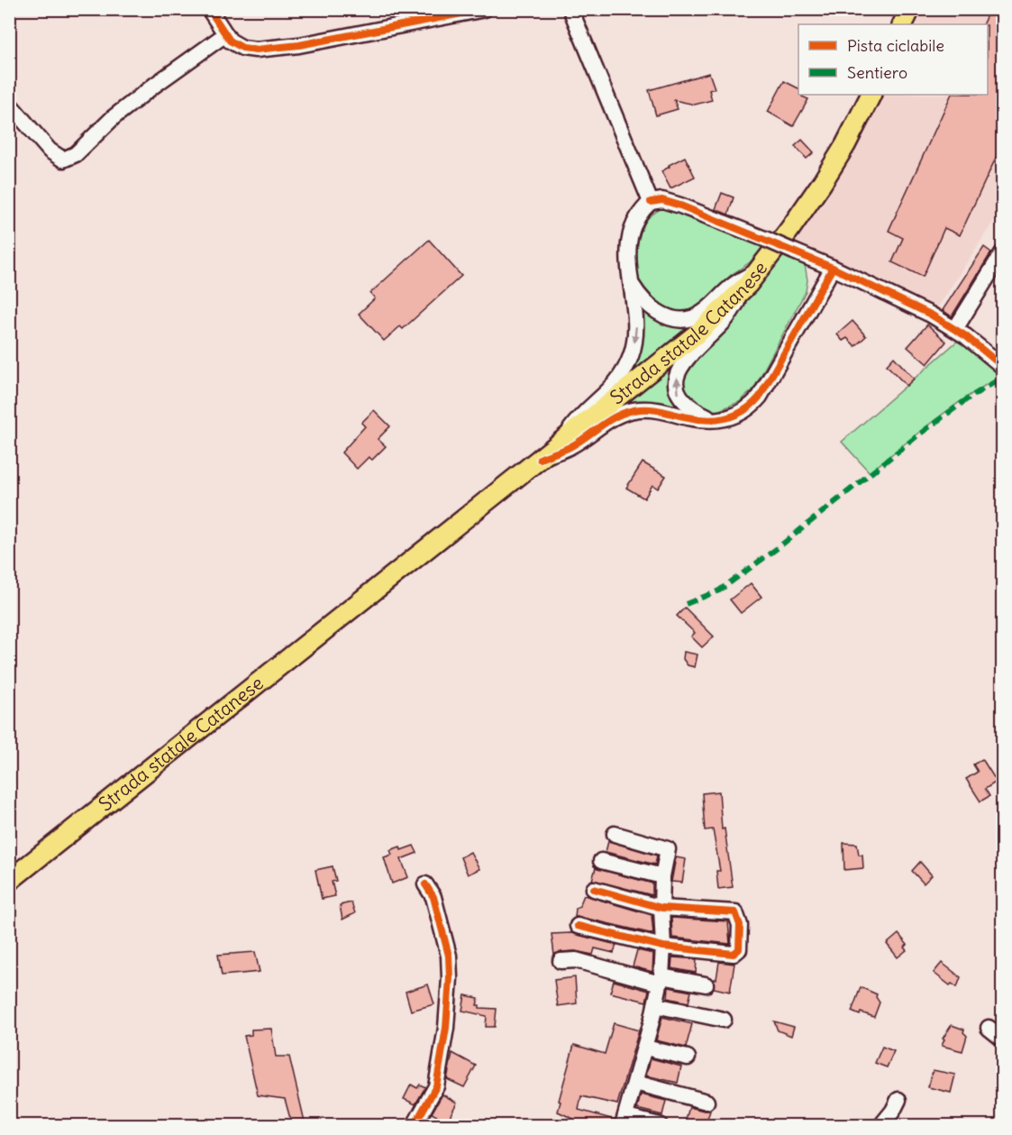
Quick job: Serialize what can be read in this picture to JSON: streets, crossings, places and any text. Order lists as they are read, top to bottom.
{
  "streets": {
    "main road": ["Strada statale Catanese"]
  },
  "legend": ["Pista ciclabile", "Sentiero"]
}
